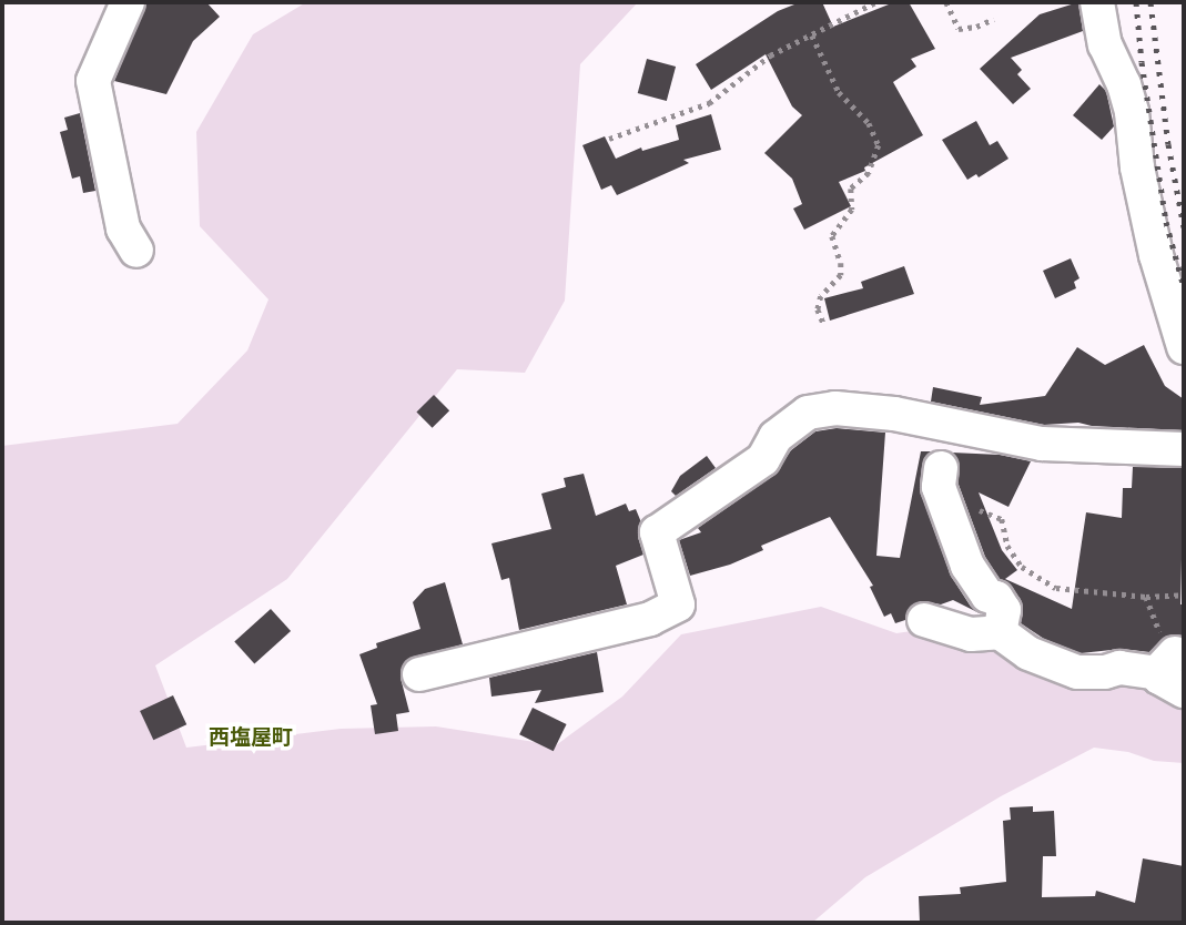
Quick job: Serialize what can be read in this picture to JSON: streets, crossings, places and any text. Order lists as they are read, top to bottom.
{
  "districts": ["西塩屋町"]
}
